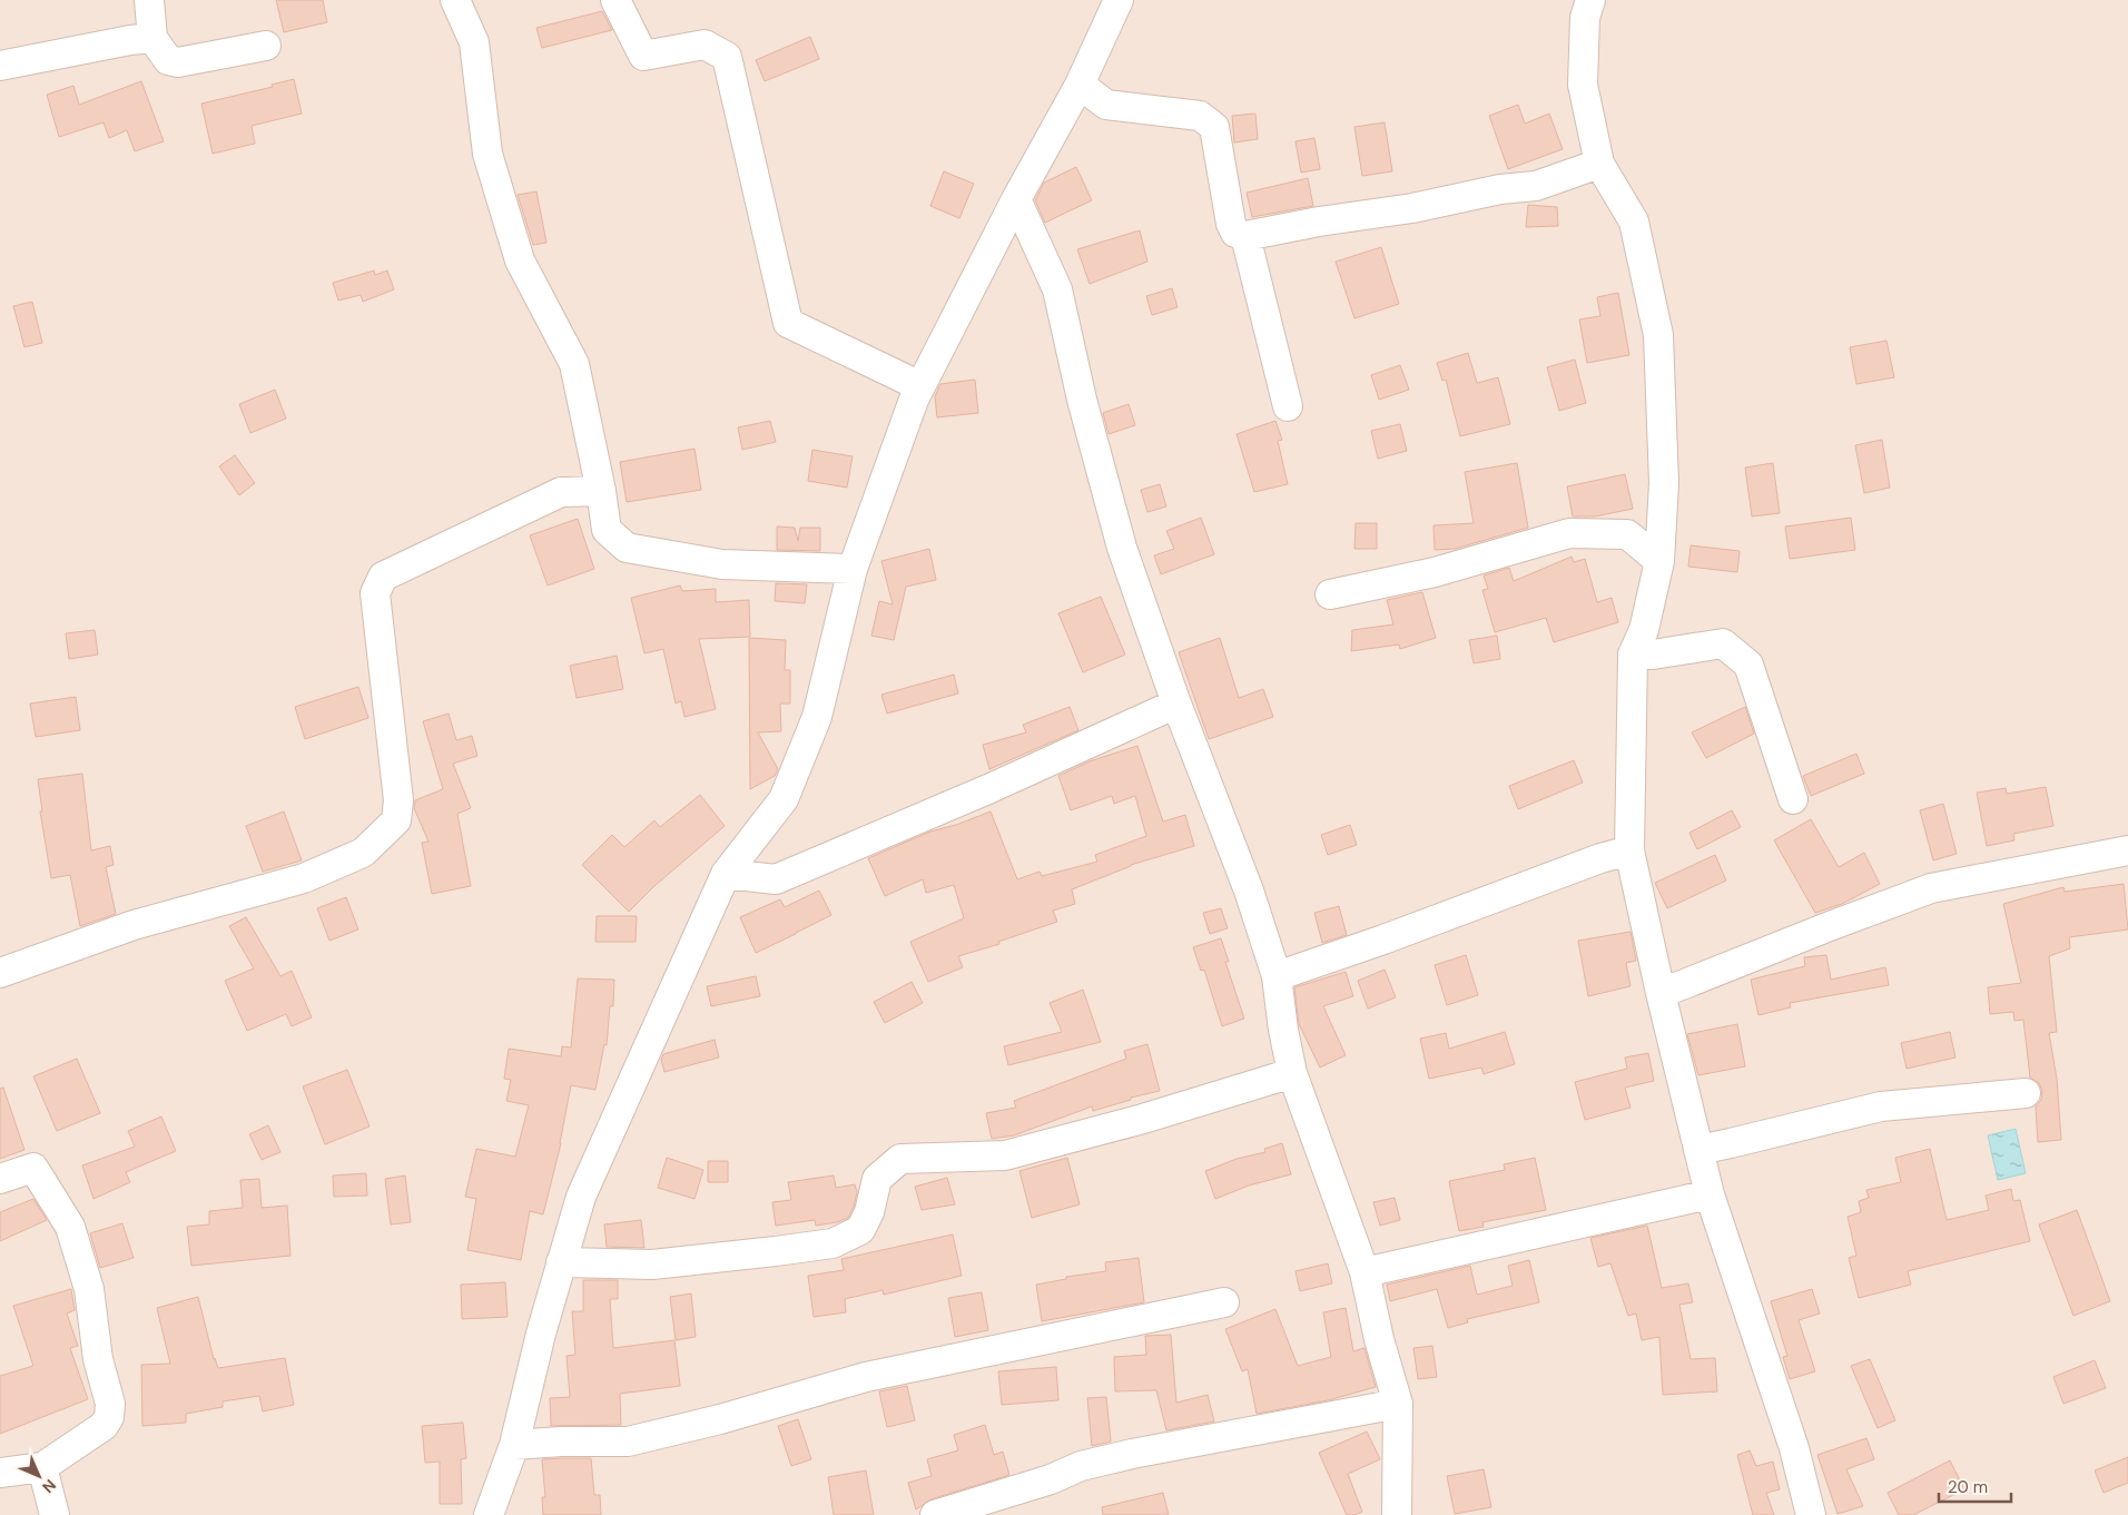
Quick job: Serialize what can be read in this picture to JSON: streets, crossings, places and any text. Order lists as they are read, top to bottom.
{
  "scale_bar": "20 m",
  "north": "bottom right"
}
